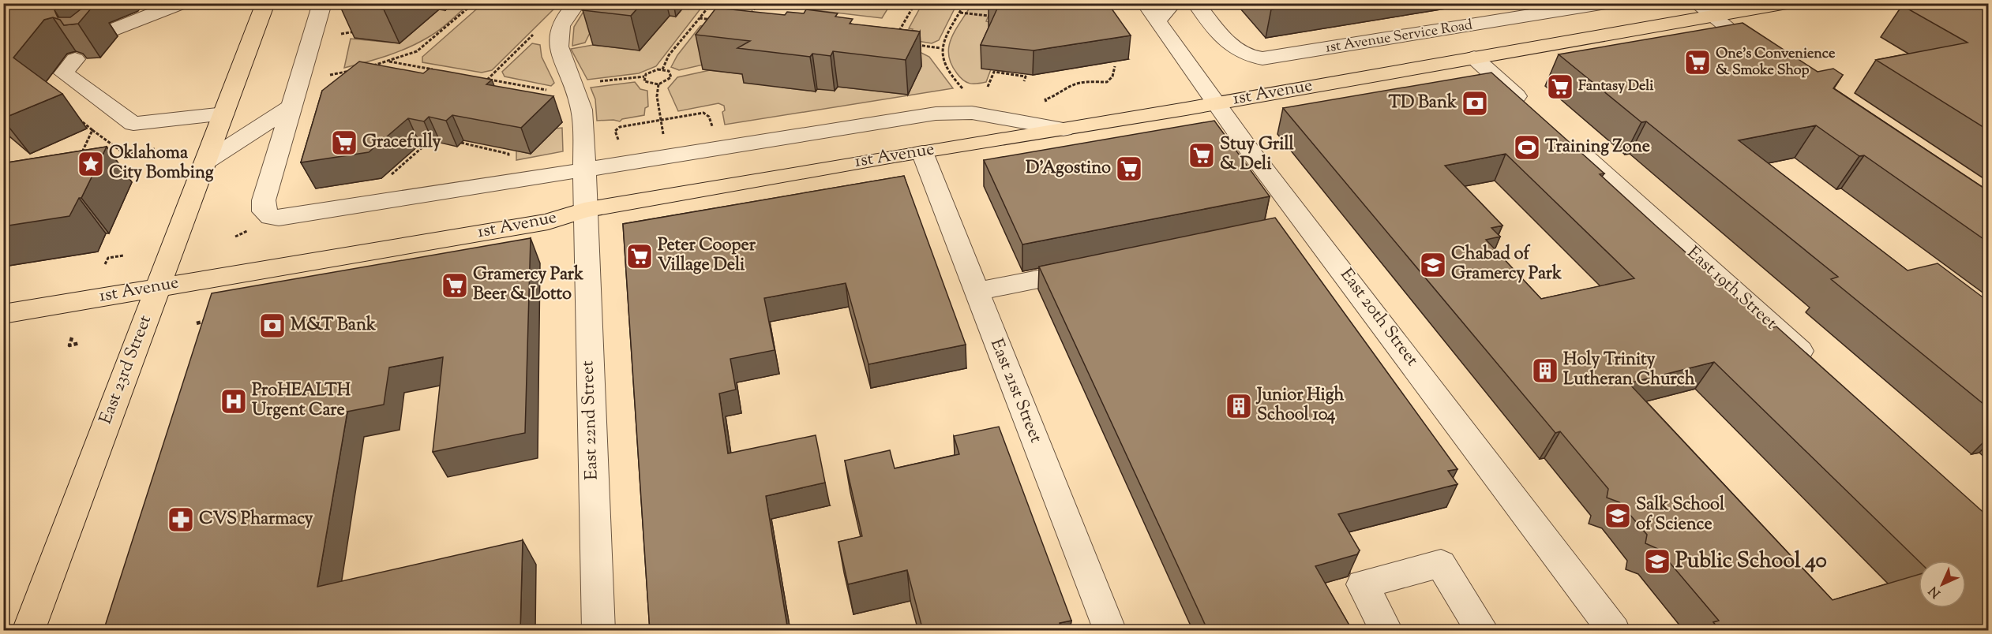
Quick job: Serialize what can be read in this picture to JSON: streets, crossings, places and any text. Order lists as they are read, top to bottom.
{
  "streets": {
    "main road": ["1st Avenue", "East 23rd Street"],
    "street": [
      "1st Avenue Service Road",
      "East 19th Street",
      "East 20th Street",
      "East 21st Street",
      "East 22nd Street"
    ]
  },
  "crossings": [
    ["1st Avenue", "East 20th Street"],
    ["1st Avenue", "East 23rd Street"],
    ["1st Avenue", "East 21st Street"],
    ["1st Avenue", "East 22nd Street"]
  ],
  "places": {
    "supermarket": [
      "One's Convenience & Smoke Shop",
      "Fantasy Deli",
      "Gracefully",
      "Stuy Grill & Deli",
      "D'Agostino",
      "Peter Cooper Village Deli",
      "Gramercy Park Beer & Lotto"
    ],
    "bank": ["TD Bank", "M&T Bank"],
    "sports": ["Training Zone"],
    "place": ["Oklahoma City Bombing"],
    "school or university": ["Chabad of Gramercy Park", "Salk School of Science", "Public School 40"],
    "building": ["Holy Trinity Lutheran Church", "Junior High School 104"],
    "hospital": ["ProHEALTH Urgent Care"],
    "pharmacy": ["CVS Pharmacy"]
  },
  "north": "bottom left"
}
